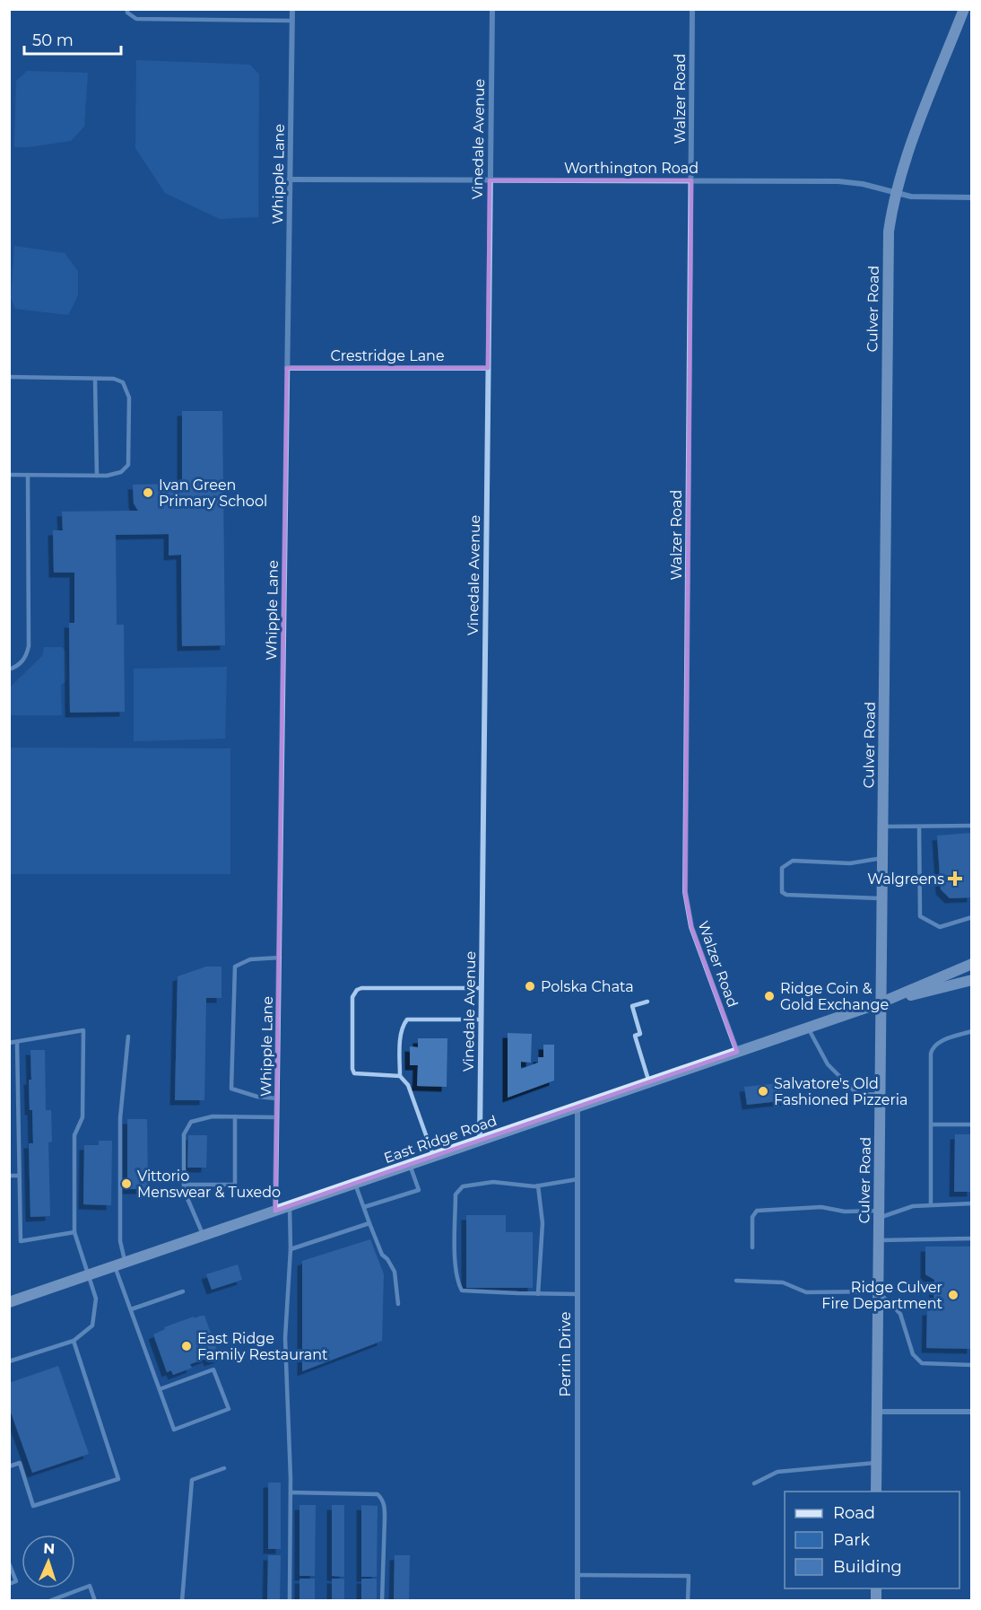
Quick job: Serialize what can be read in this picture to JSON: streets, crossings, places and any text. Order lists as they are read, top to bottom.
{
  "streets": {
    "main road": ["Culver Road", "East Ridge Road"],
    "street": [
      "Walzer Road",
      "Vinedale Avenue",
      "Worthington Road",
      "Whipple Lane",
      "Crestridge Lane",
      "Perrin Drive"
    ]
  },
  "crossings": [
    ["Walzer Road", "Worthington Road"],
    ["Walzer Road", "East Ridge Road"],
    ["Vinedale Avenue", "Worthington Road"],
    ["Vinedale Avenue", "Crestridge Lane"],
    ["Vinedale Avenue", "East Ridge Road"],
    ["Worthington Road", "Whipple Lane"],
    ["Worthington Road", "Culver Road"],
    ["Whipple Lane", "Crestridge Lane"],
    ["Whipple Lane", "East Ridge Road"],
    ["Culver Road", "East Ridge Road"],
    ["East Ridge Road", "Perrin Drive"]
  ],
  "places": {
    "other": [
      "Ivan Green Primary School",
      "Polska Chata",
      "Ridge Coin & Gold Exchange",
      "Salvatore's Old Fashioned Pizzeria",
      "Vittorio Menswear & Tuxedo",
      "Ridge Culver Fire Department",
      "East Ridge Family Restaurant"
    ],
    "health": ["Walgreens"]
  },
  "legend": ["Road", "Park", "Building"],
  "scale_bar": "50 m",
  "north": "top"
}
